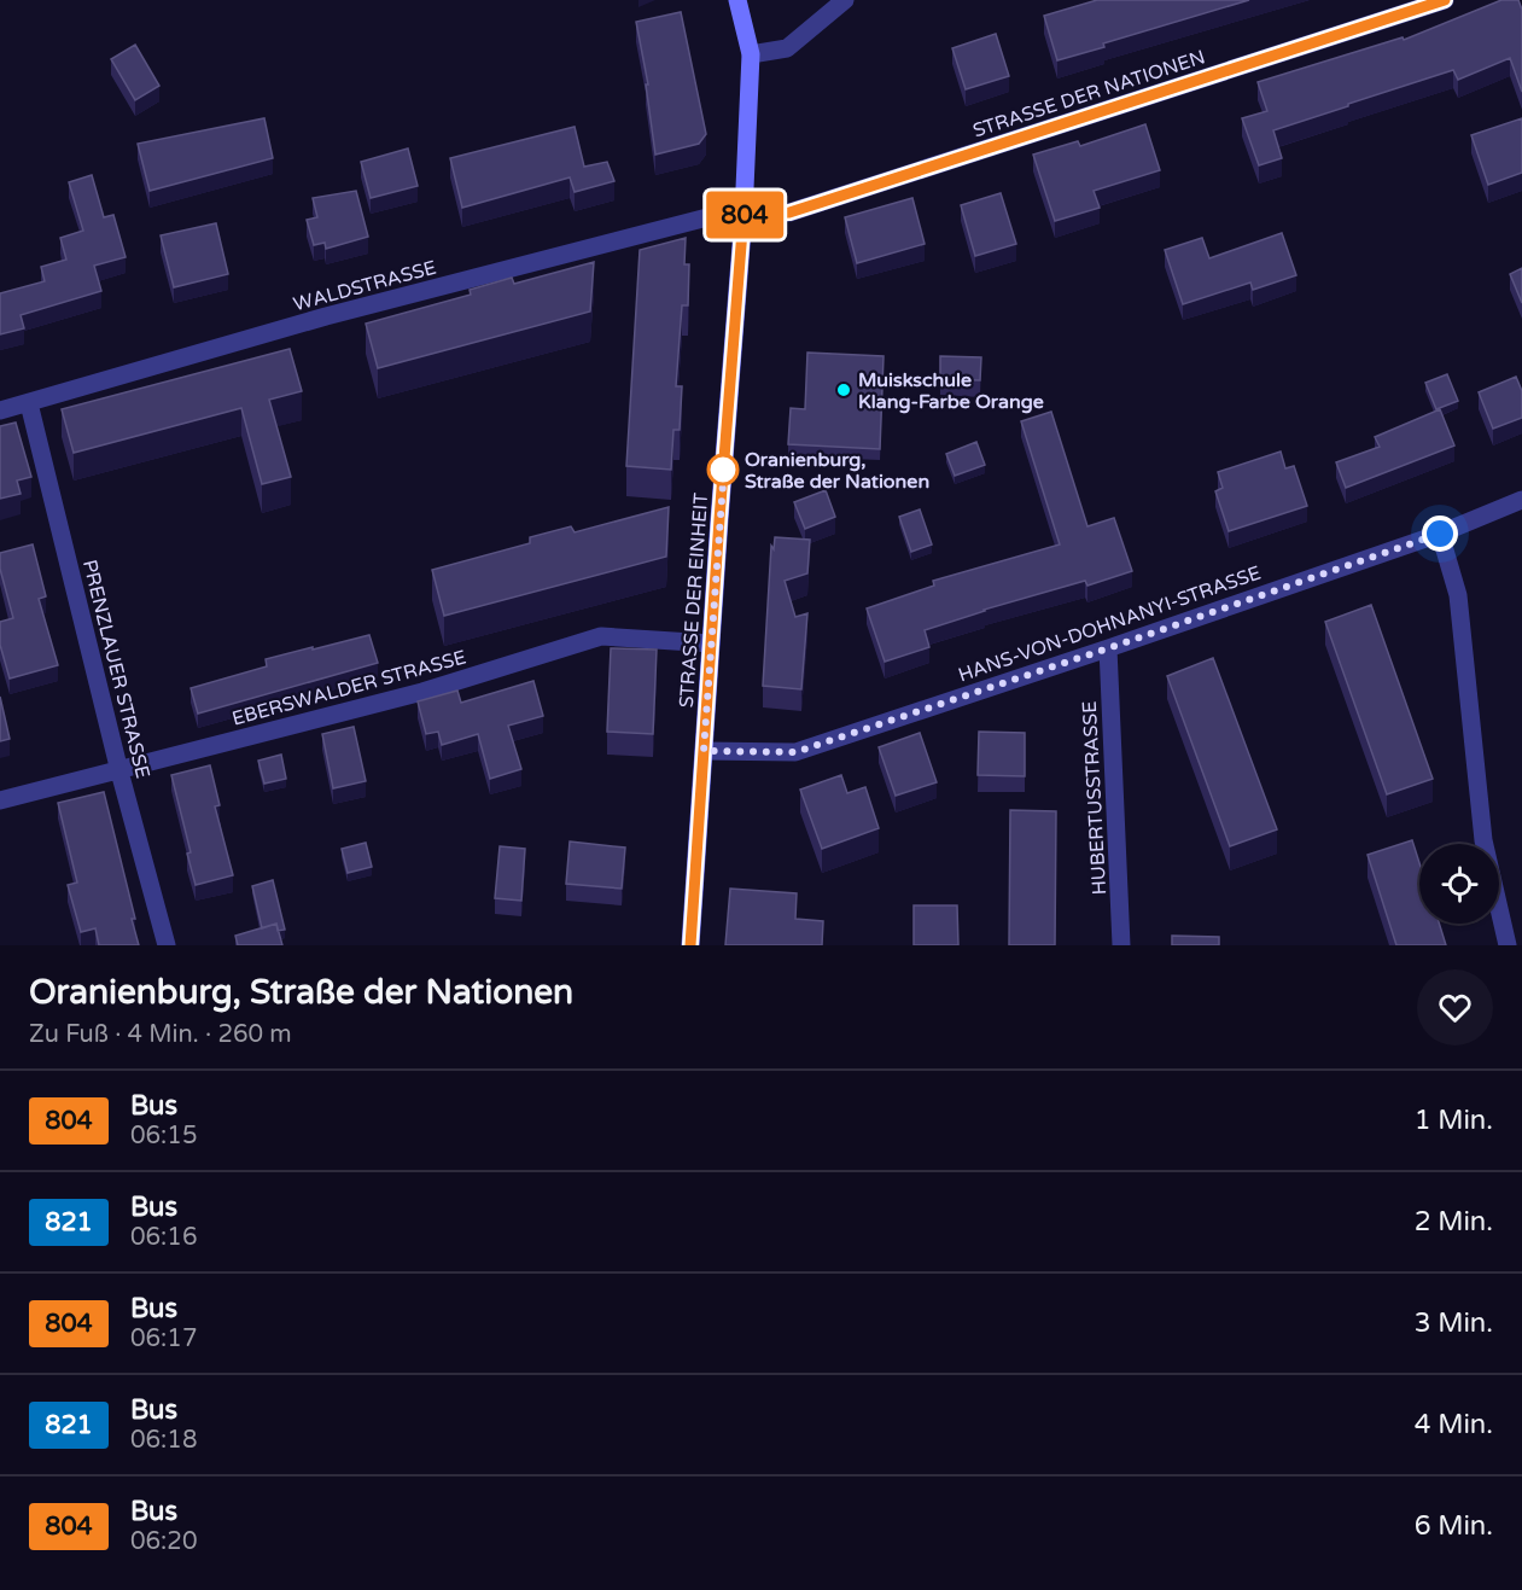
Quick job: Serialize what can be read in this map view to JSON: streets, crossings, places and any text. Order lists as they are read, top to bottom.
{
  "streets": {
    "street": [
      "STRASSE DER NATIONEN",
      "WALDSTRASSE",
      "STRASSE DER EINHEIT",
      "HANS-VON-DOHNANYI-STRASSE",
      "PRENZLAUER STRASSE",
      "EBERSWALDER STRASSE",
      "HUBERTUSSTRASSE"
    ]
  },
  "crossings": [
    ["STRASSE DER NATIONEN", "WALDSTRASSE"],
    ["STRASSE DER NATIONEN", "STRASSE DER EINHEIT"],
    ["WALDSTRASSE", "STRASSE DER EINHEIT"],
    ["WALDSTRASSE", "PRENZLAUER STRASSE"],
    ["STRASSE DER EINHEIT", "HANS-VON-DOHNANYI-STRASSE"],
    ["STRASSE DER EINHEIT", "EBERSWALDER STRASSE"],
    ["HANS-VON-DOHNANYI-STRASSE", "HUBERTUSSTRASSE"],
    ["PRENZLAUER STRASSE", "EBERSWALDER STRASSE"]
  ],
  "places": ["Muiskschule Klang-Farbe Orange", "Oranienburg, Straße der Nationen"],
  "lines": ["bus line 804"],
  "page": {
    "on_map": "804",
    "heading": ["Oranienburg, Straße der Nationen", "Zu Fuß · 4 Min. · 260 m"],
    "list": [
      {
        "mark": "804",
        "name": "Bus",
        "note": "06:15",
        "value": "1 Min."
      },
      {
        "mark": "821",
        "name": "Bus",
        "note": "06:16",
        "value": "2 Min."
      },
      {
        "mark": "804",
        "name": "Bus",
        "note": "06:17",
        "value": "3 Min."
      },
      {
        "mark": "821",
        "name": "Bus",
        "note": "06:18",
        "value": "4 Min."
      },
      {
        "mark": "804",
        "name": "Bus",
        "note": "06:20",
        "value": "6 Min."
      }
    ]
  }
}
